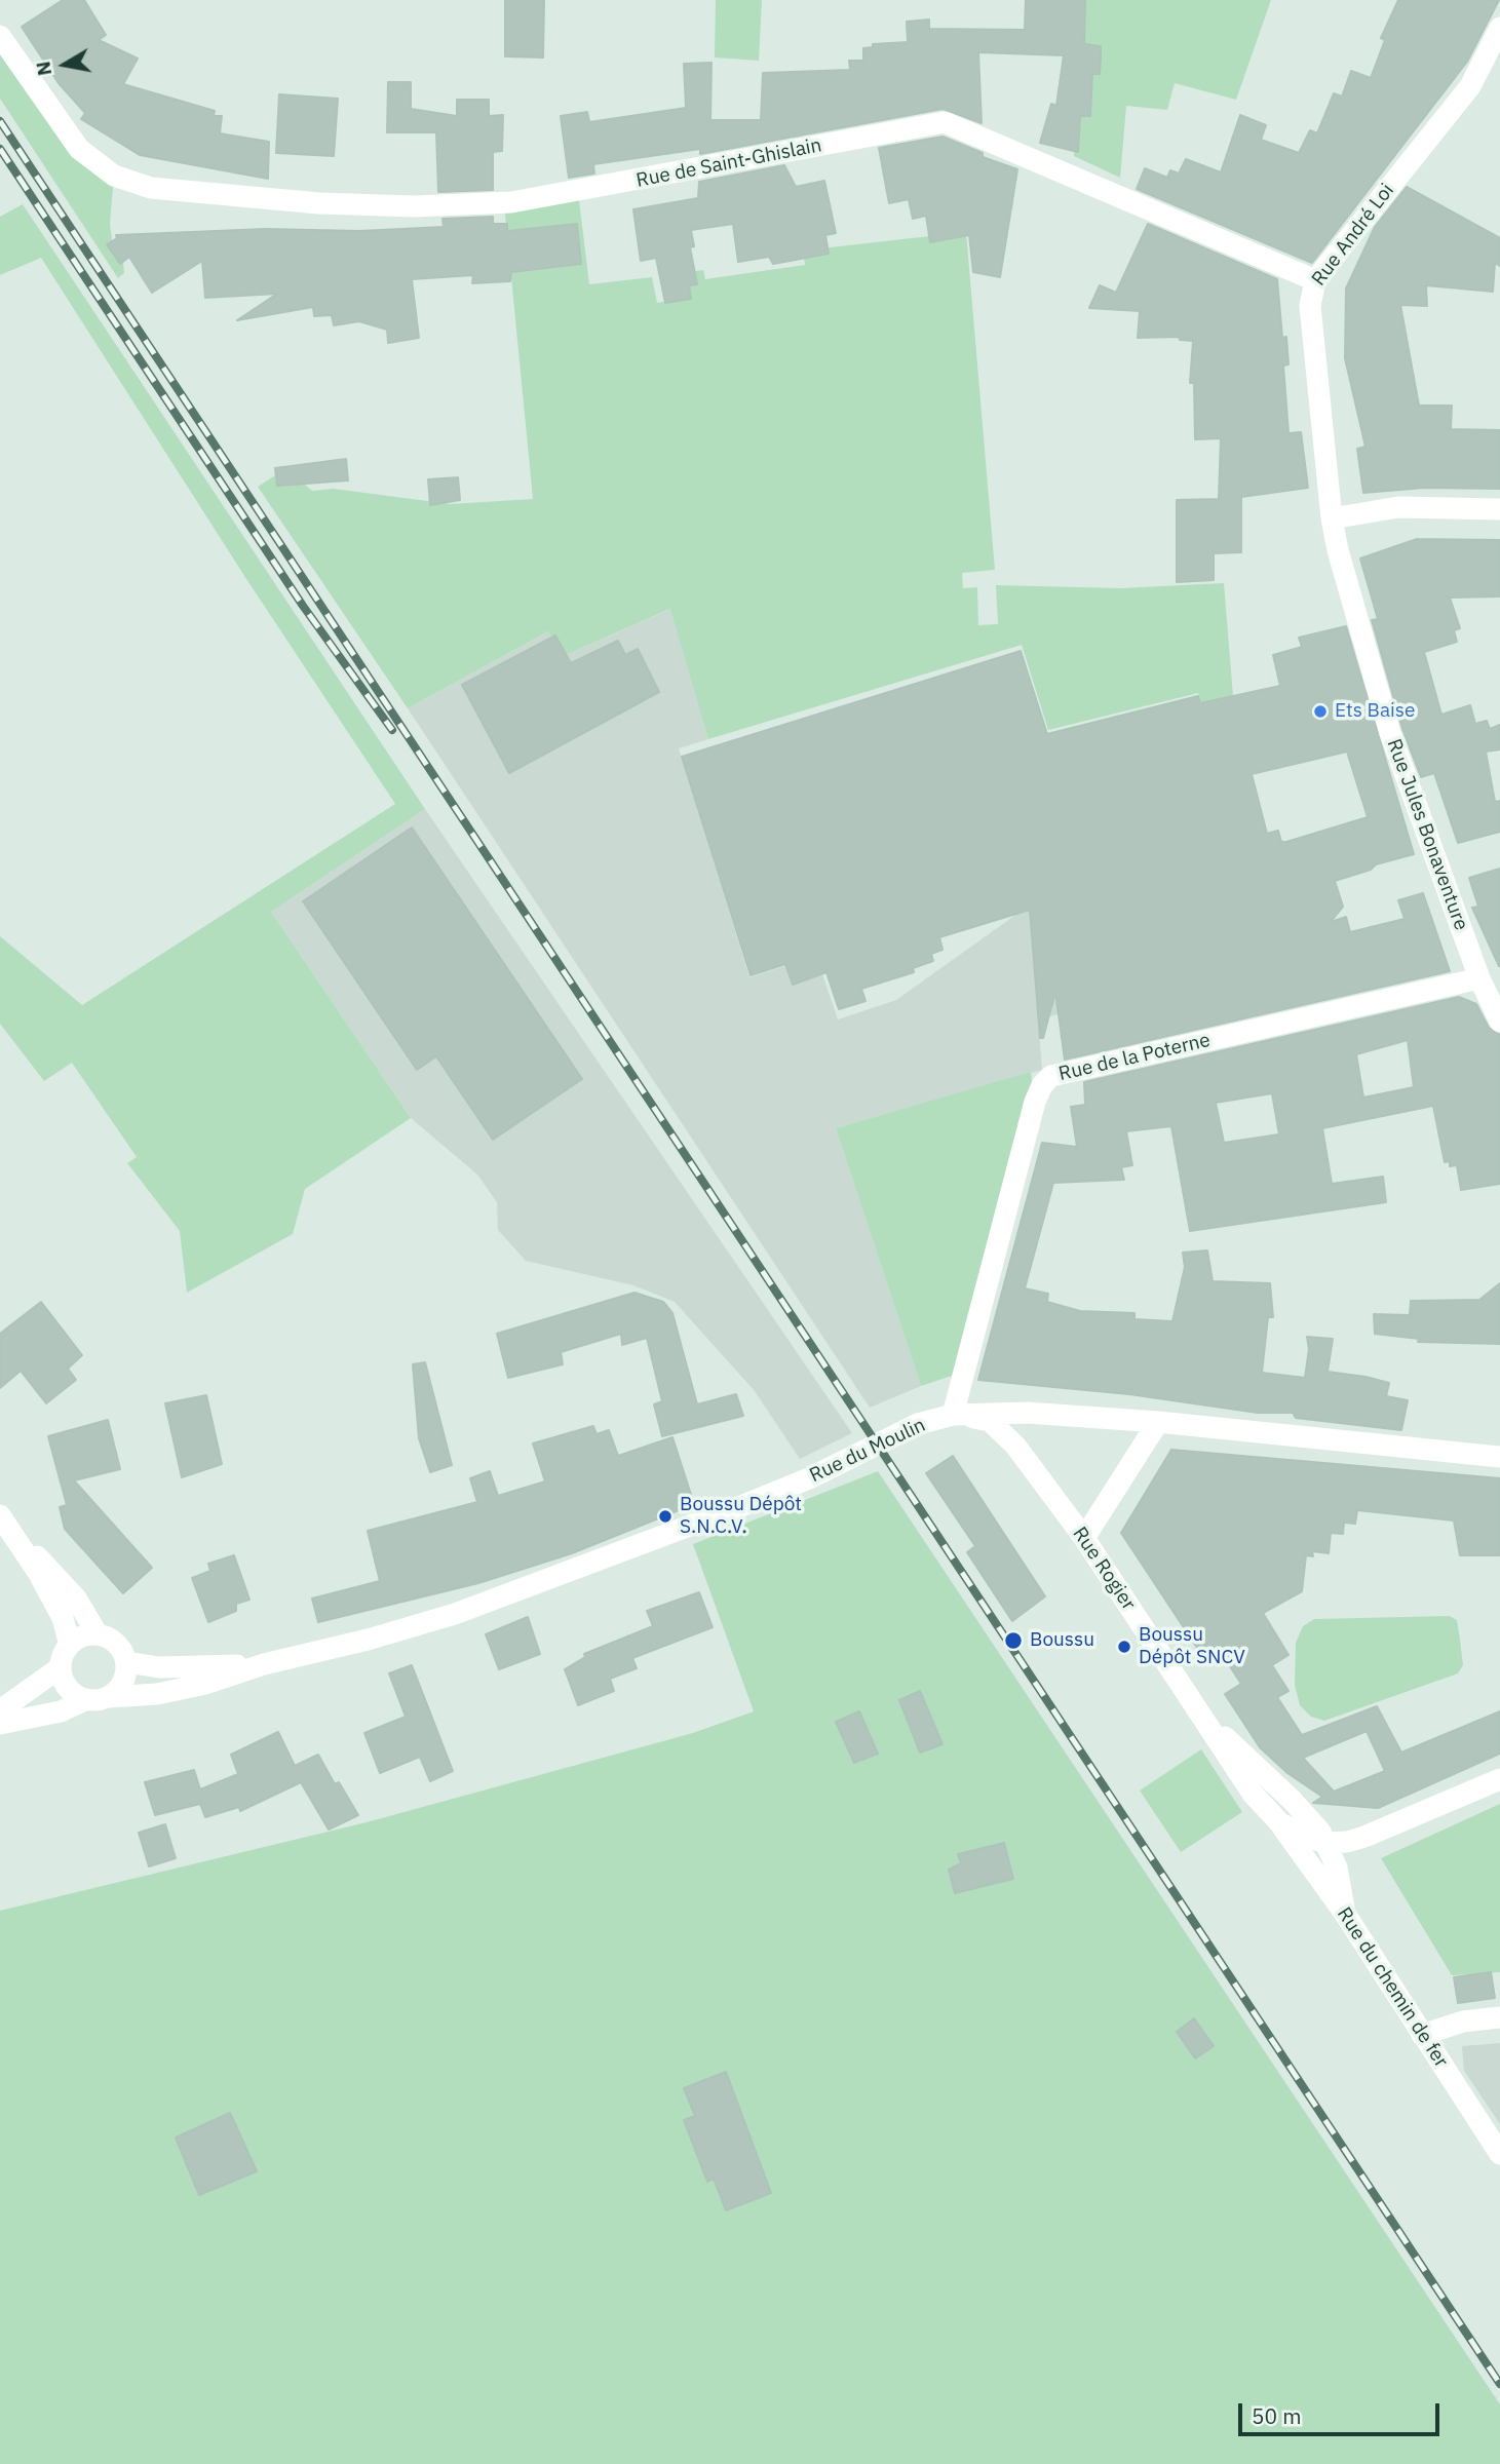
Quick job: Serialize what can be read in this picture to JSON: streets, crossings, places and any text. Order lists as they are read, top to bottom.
{
  "streets": {
    "street": [
      "Rue de Saint-Ghislain",
      "Rue André Loi",
      "Rue Jules Bonaventure",
      "Rue de la Poterne",
      "Rue du Moulin",
      "Rue Rogier",
      "Rue du chemin de fer"
    ]
  },
  "crossings": [
    ["Rue de Saint-Ghislain", "Rue André Loi"],
    ["Rue André Loi", "Rue Jules Bonaventure"],
    ["Rue Jules Bonaventure", "Rue de la Poterne"],
    ["Rue de la Poterne", "Rue du Moulin"],
    ["Rue de la Poterne", "Rue Rogier"],
    ["Rue du Moulin", "Rue Rogier"],
    ["Rue Rogier", "Rue du chemin de fer"]
  ],
  "places": [
    "Ets Baise",
    "Boussu Dépôt S.N.C.V.",
    "Boussu",
    "Boussu Dépôt SNCV"
  ],
  "scale_bar": "50 m",
  "north": "left"
}
